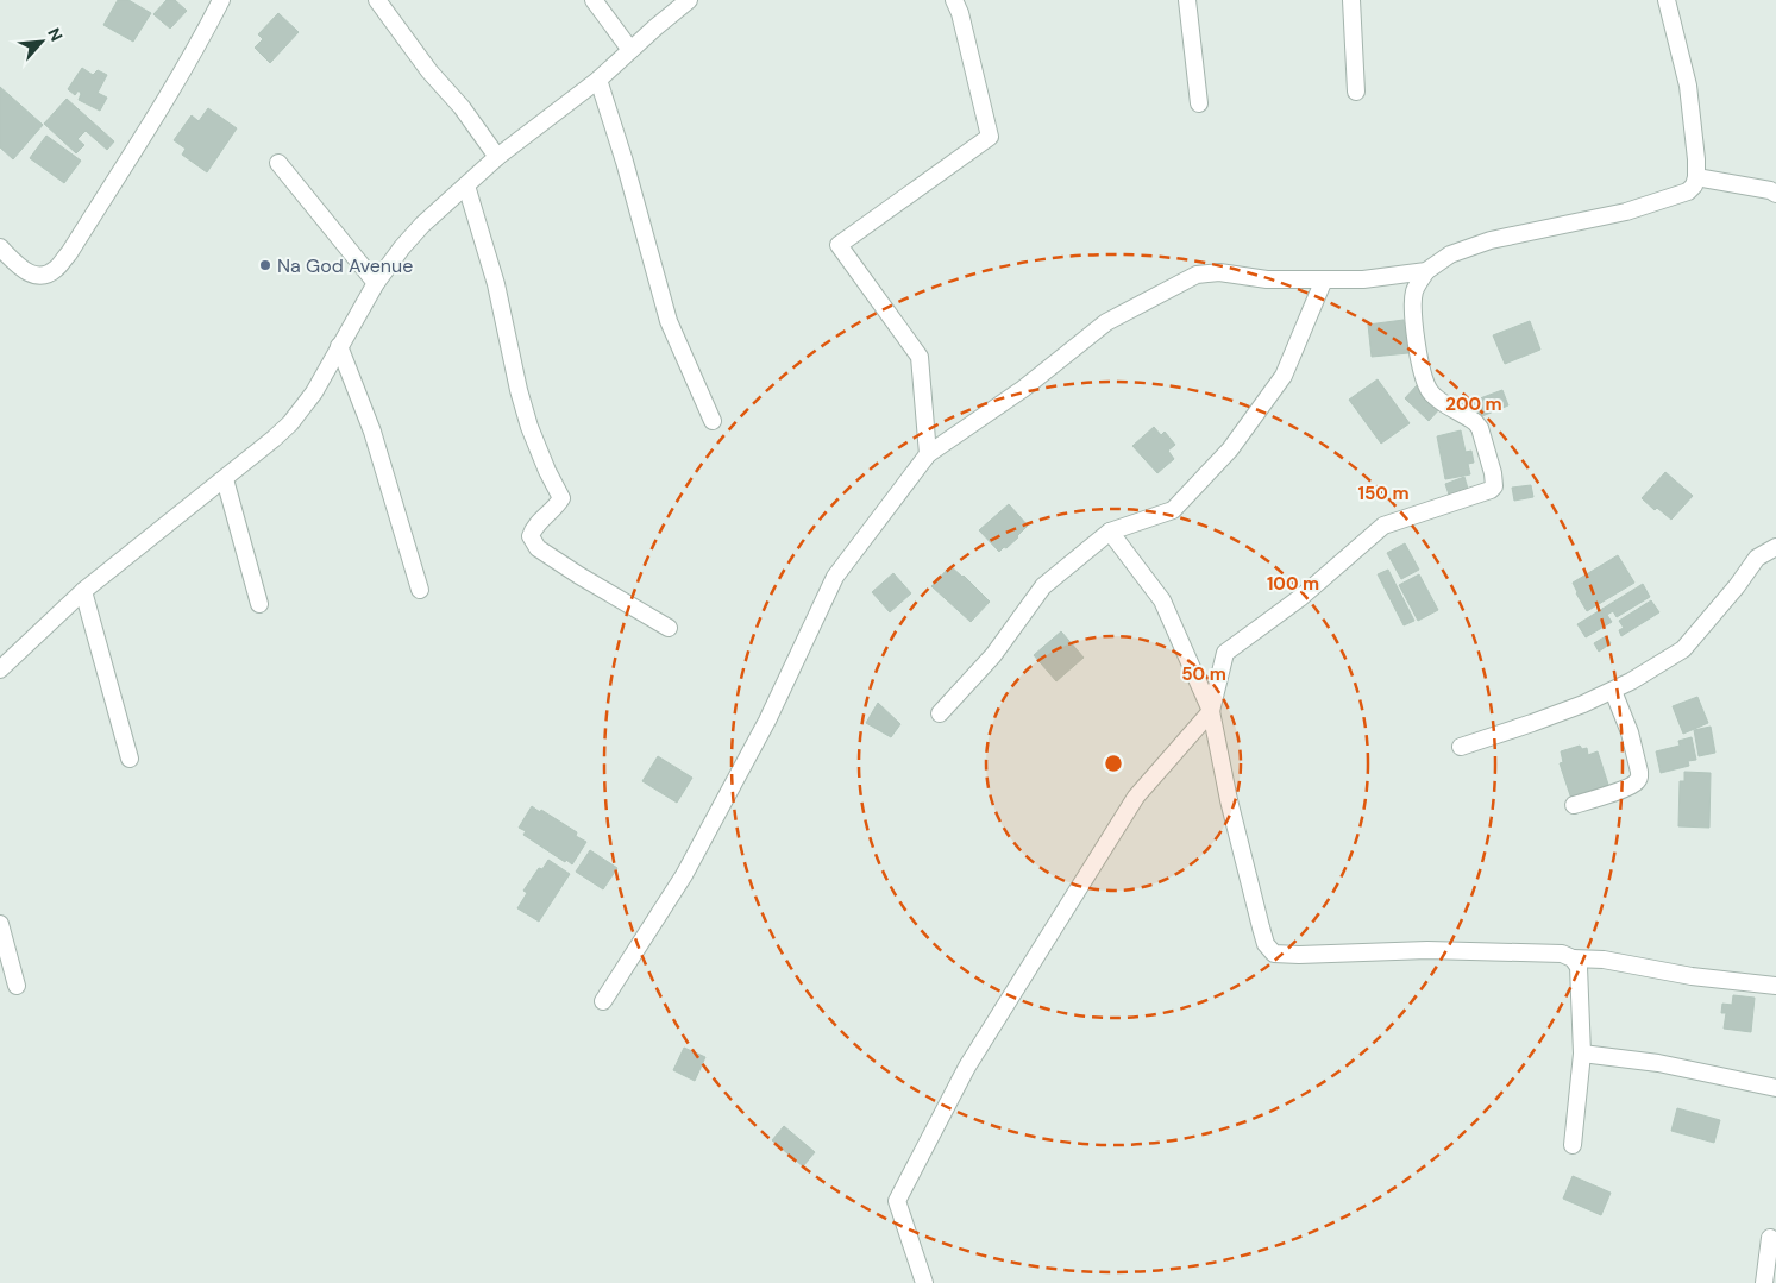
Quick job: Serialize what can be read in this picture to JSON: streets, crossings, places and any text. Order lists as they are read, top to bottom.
{
  "places": ["Na God Avenue"],
  "north": "top right",
  "rings": [
    "200 m",
    "150 m",
    "100 m",
    "50 m"
  ]
}
